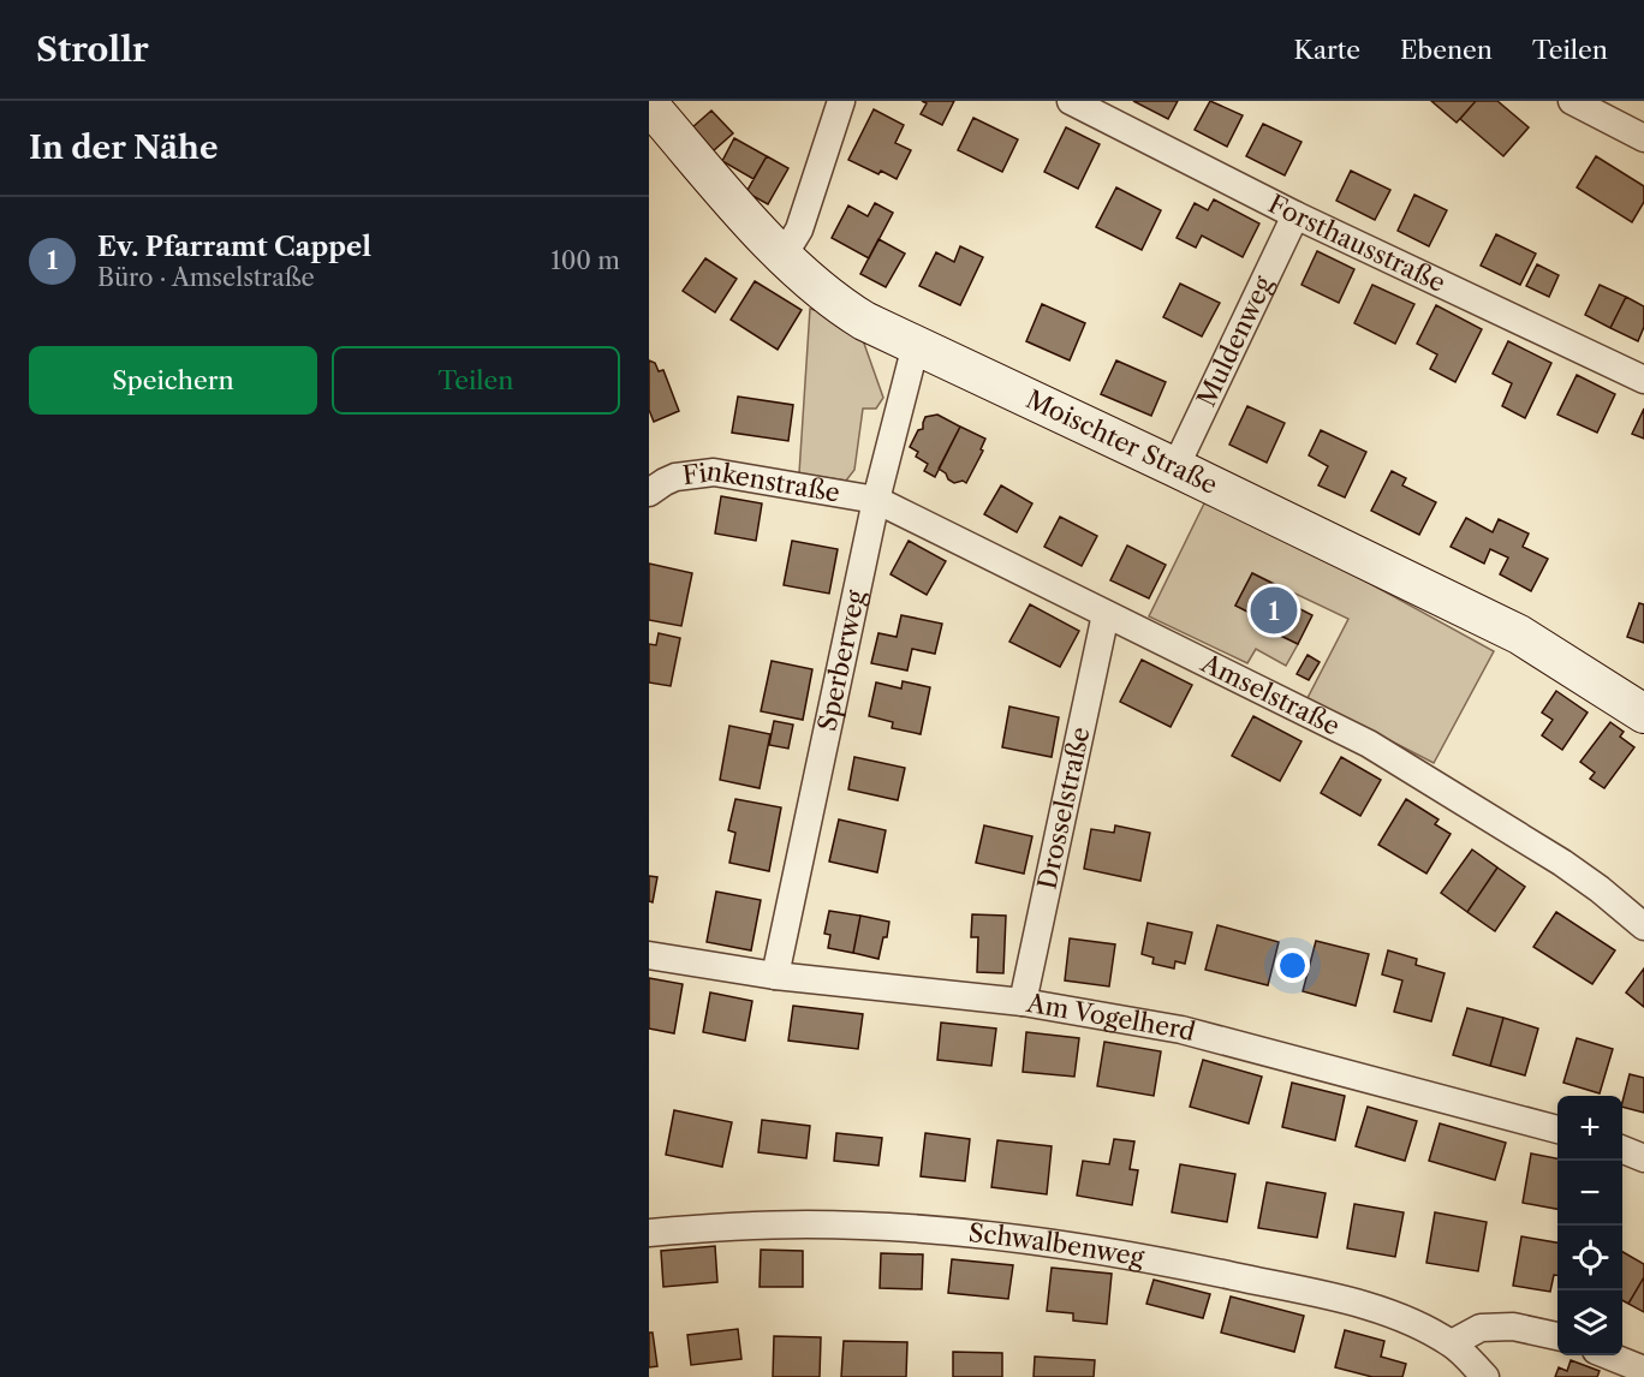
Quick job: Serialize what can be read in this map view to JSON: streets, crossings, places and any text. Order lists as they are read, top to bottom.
{
  "streets": {
    "street": [
      "Forsthausstraße",
      "Muldenweg",
      "Moischter Straße",
      "Finkenstraße",
      "Sperberweg",
      "Amselstraße",
      "Drosselstraße",
      "Am Vogelherd",
      "Schwalbenweg"
    ]
  },
  "crossings": [
    ["Forsthausstraße", "Muldenweg"],
    ["Muldenweg", "Moischter Straße"],
    ["Moischter Straße", "Sperberweg"],
    ["Finkenstraße", "Sperberweg"],
    ["Finkenstraße", "Amselstraße"],
    ["Sperberweg", "Amselstraße"],
    ["Sperberweg", "Am Vogelherd"],
    ["Amselstraße", "Drosselstraße"],
    ["Drosselstraße", "Am Vogelherd"]
  ],
  "page": {
    "header": "Strollr",
    "nav": ["Karte", "Ebenen", "Teilen"],
    "heading": "In der Nähe",
    "list": [
      {
        "mark": "1",
        "name": "Ev. Pfarramt Cappel",
        "note": "Büro · Amselstraße",
        "value": "100 m"
      }
    ],
    "buttons": ["Speichern", "Teilen"],
    "pins": "1",
    "map_buttons": ["+", "−"]
  }
}
